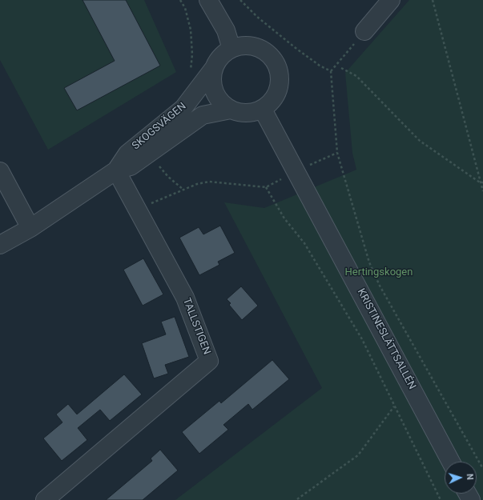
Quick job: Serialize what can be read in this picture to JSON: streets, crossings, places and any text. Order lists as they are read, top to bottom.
{
  "streets": {
    "street": ["SKOGSVÄGEN", "TALLSTIGEN", "KRISTINESLÄTTSALLÉN"]
  },
  "crossings": [
    ["SKOGSVÄGEN", "TALLSTIGEN"],
    ["SKOGSVÄGEN", "KRISTINESLÄTTSALLÉN"]
  ],
  "parks": ["Hertingskogen"],
  "north": "right"
}
